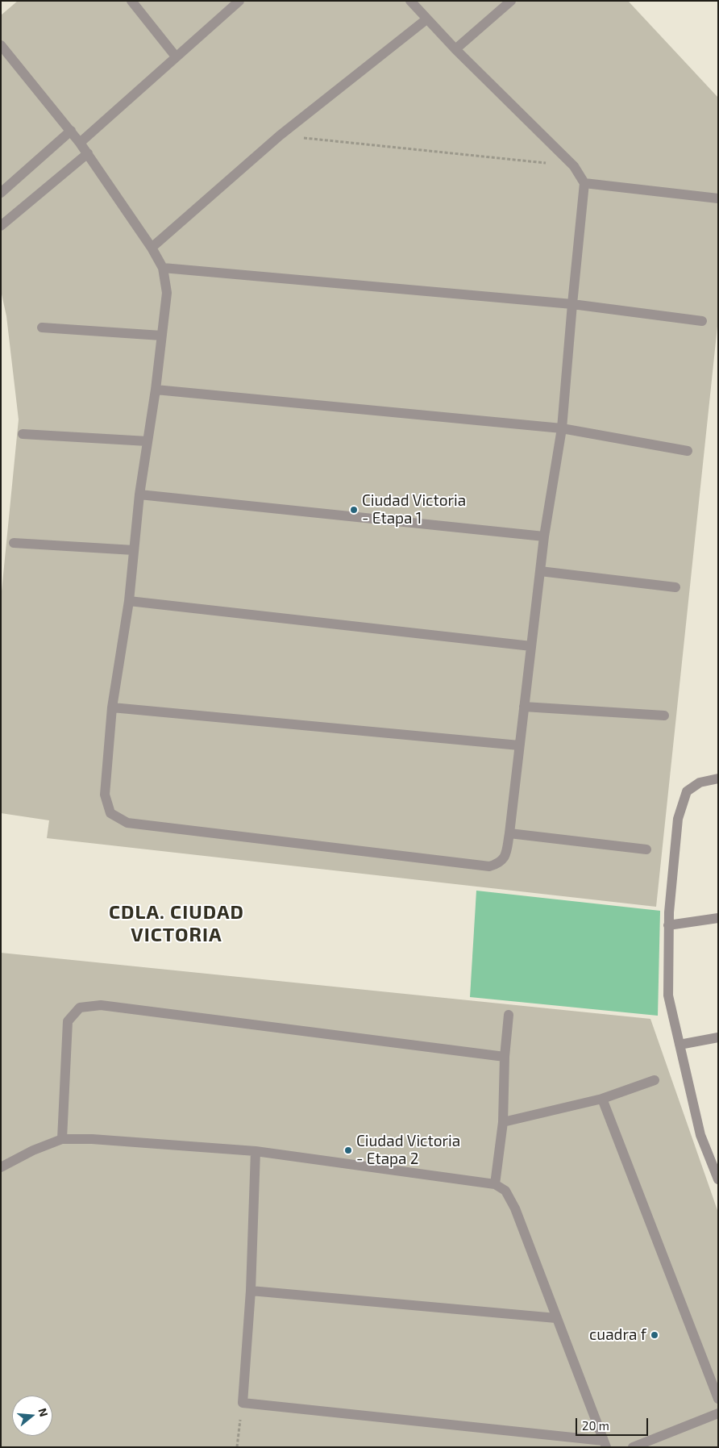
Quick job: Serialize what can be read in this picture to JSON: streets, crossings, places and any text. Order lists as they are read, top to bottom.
{
  "districts": ["CDLA. CIUDAD VICTORIA"],
  "places": ["Ciudad Victoria - Etapa 1", "Ciudad Victoria - Etapa 2", "cuadra f"],
  "scale_bar": "20 m",
  "north": "right"
}
